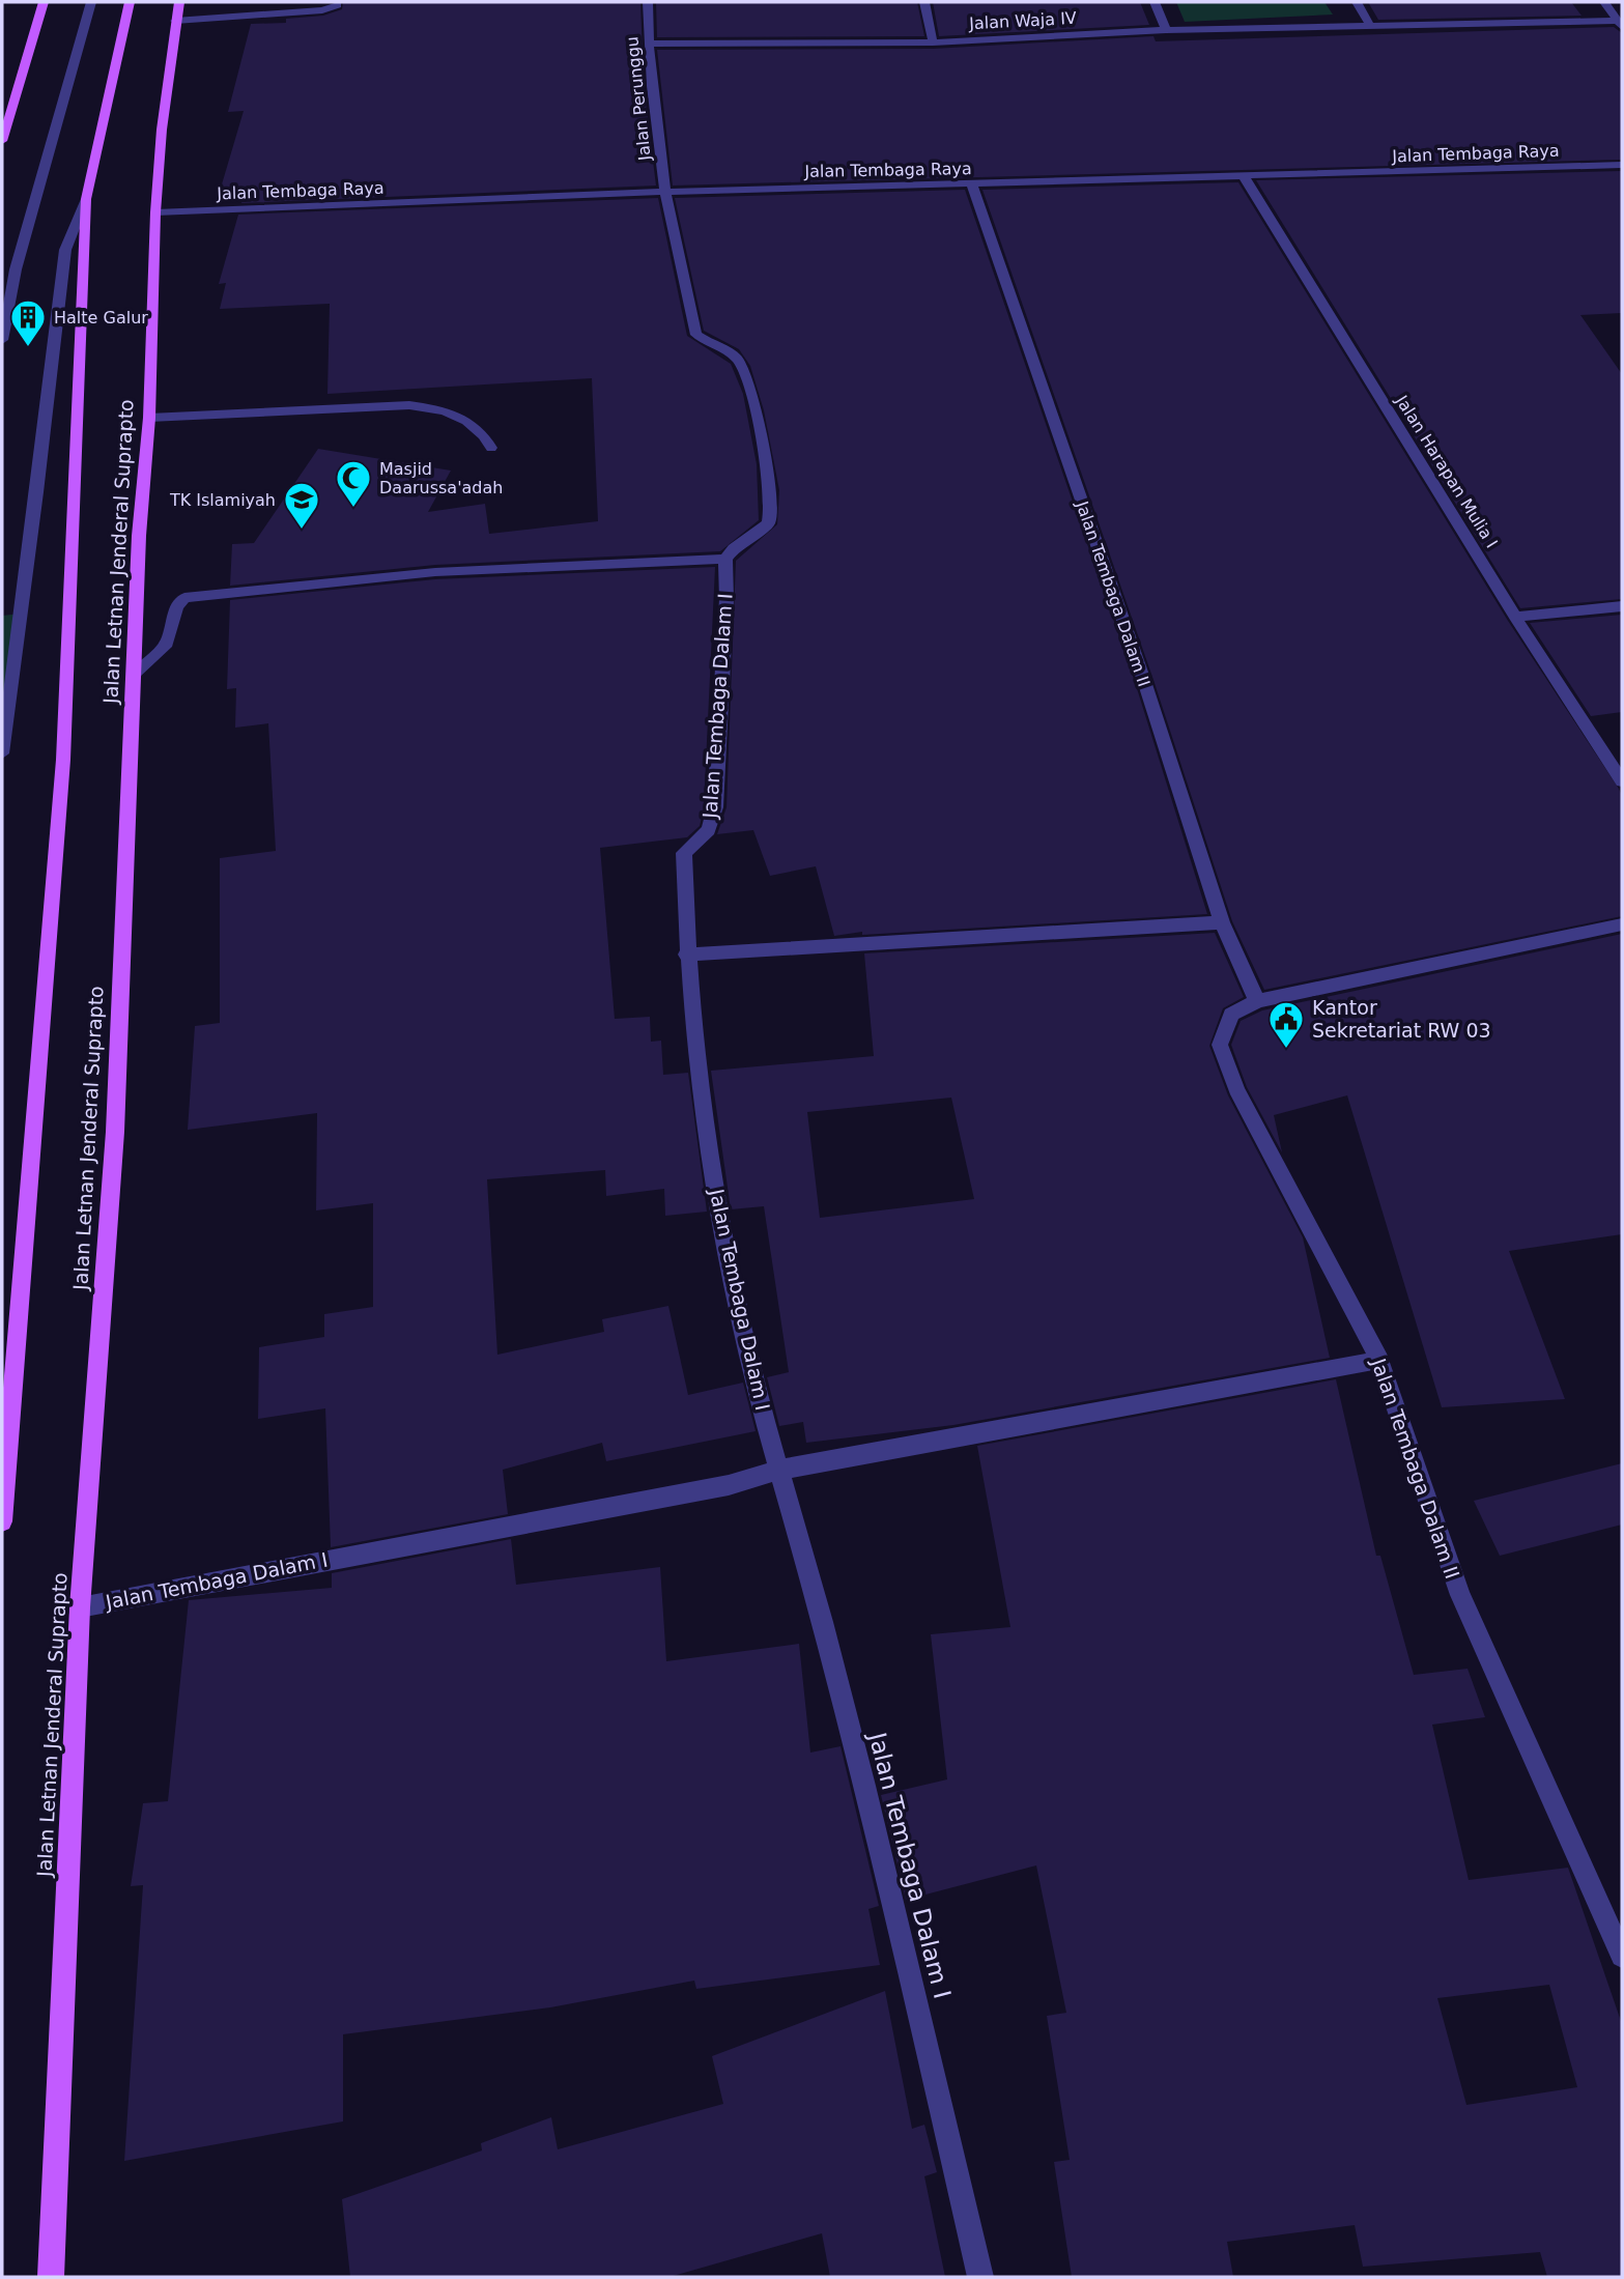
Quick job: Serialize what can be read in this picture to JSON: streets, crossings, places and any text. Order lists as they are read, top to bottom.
{
  "streets": {
    "main road": ["Jalan Letnan Jenderal Suprapto"],
    "street": [
      "Jalan Waja IV",
      "Jalan Perunggu",
      "Jalan Tembaga Raya",
      "Jalan Harapan Mulia I",
      "Jalan Tembaga Dalam II",
      "Jalan Tembaga Dalam I"
    ]
  },
  "crossings": [
    ["Jalan Waja IV", "Jalan Perunggu"],
    ["Jalan Perunggu", "Jalan Tembaga Raya"],
    ["Jalan Tembaga Raya", "Jalan Harapan Mulia I"],
    ["Jalan Tembaga Raya", "Jalan Letnan Jenderal Suprapto"],
    ["Jalan Tembaga Raya", "Jalan Tembaga Dalam II"],
    ["Jalan Letnan Jenderal Suprapto", "Jalan Tembaga Dalam I"],
    ["Jalan Tembaga Dalam II", "Jalan Tembaga Dalam I"]
  ],
  "places": {
    "building": ["Halte Galur"],
    "mosque": ["Masjid Daarussa'adah"],
    "school or university": ["TK Islamiyah"],
    "public building": ["Kantor Sekretariat RW 03"]
  }
}
